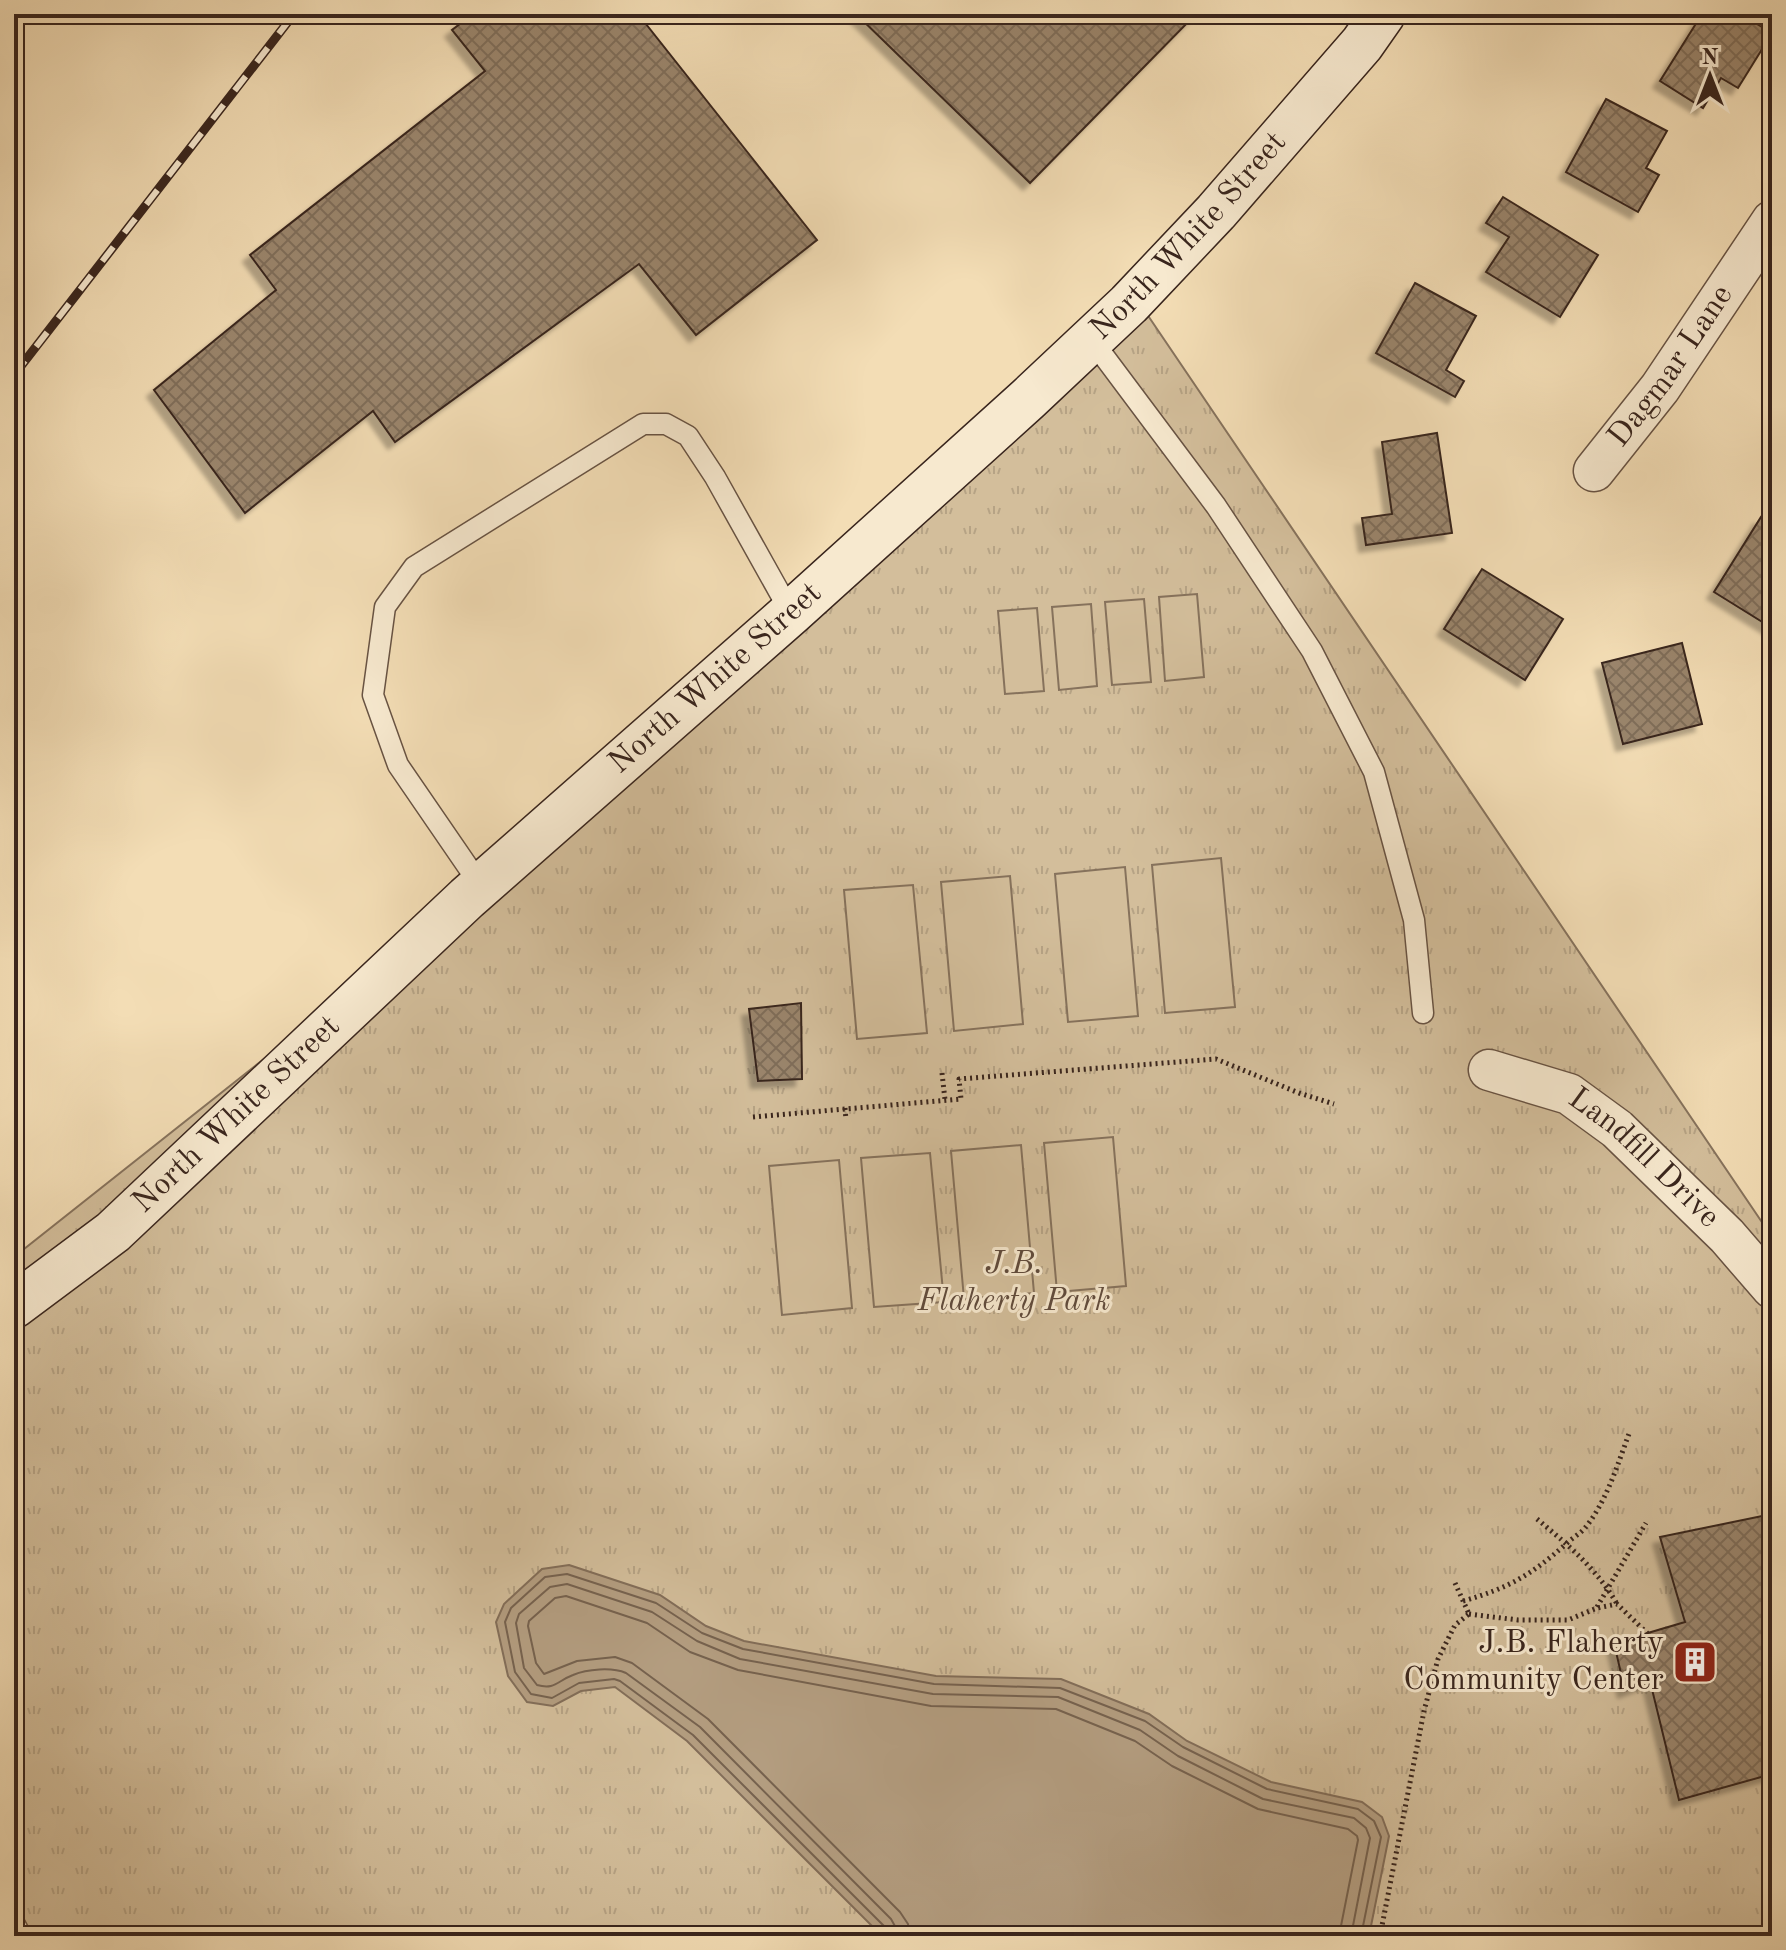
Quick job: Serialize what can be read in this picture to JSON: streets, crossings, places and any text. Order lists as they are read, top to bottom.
{
  "streets": {
    "main road": ["North White Street"],
    "street": ["Dagmar Lane", "Landfill Drive"]
  },
  "parks": ["J.B. Flaherty Park"],
  "places": {
    "building": ["J.B. Flaherty Community Center"]
  },
  "north": "top"
}
